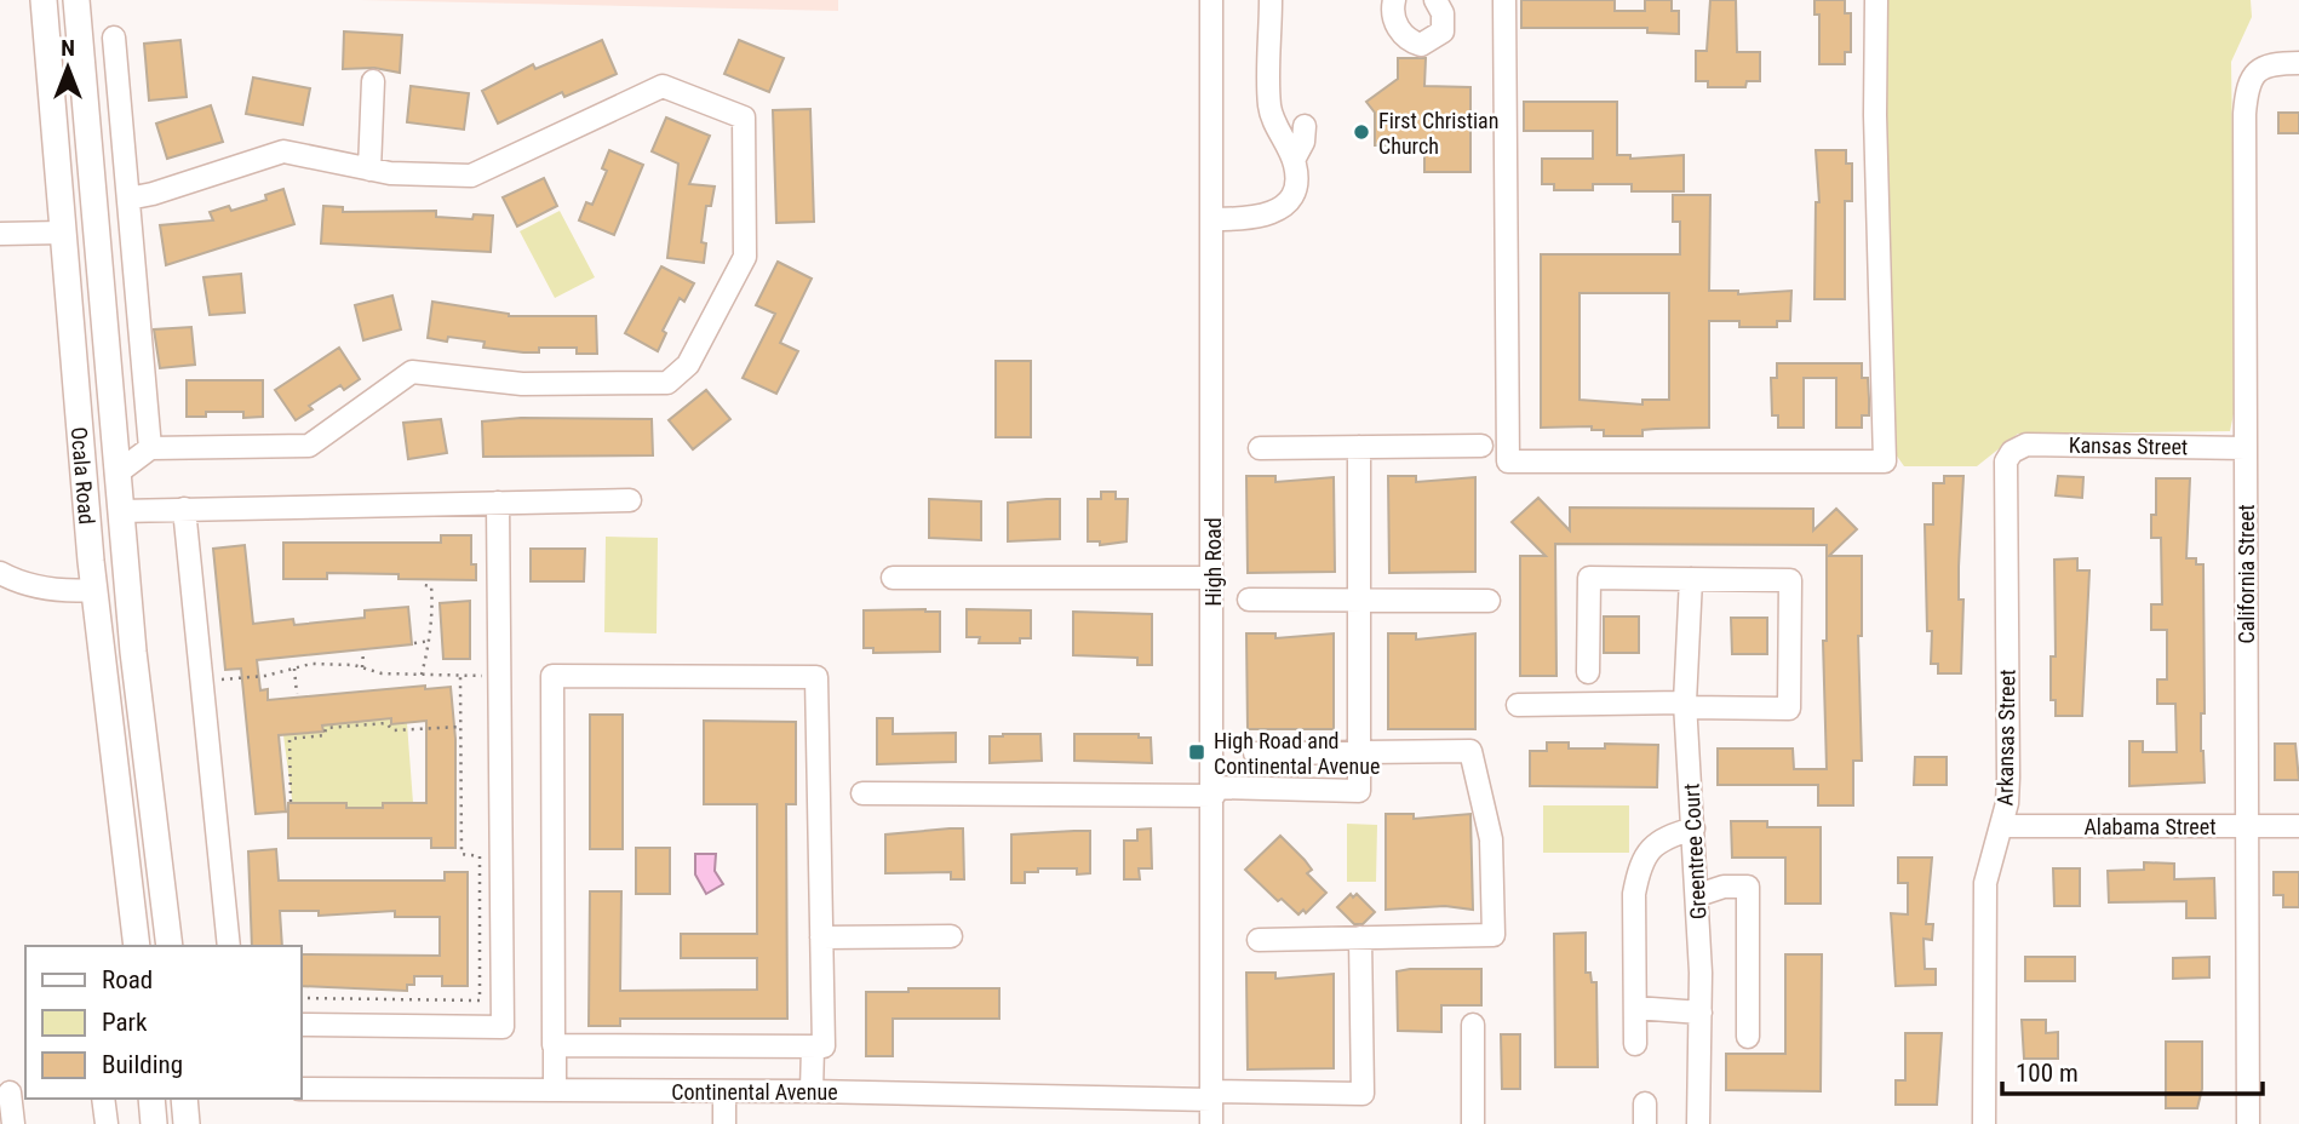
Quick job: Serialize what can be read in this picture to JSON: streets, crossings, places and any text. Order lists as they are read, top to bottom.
{
  "streets": {
    "main road": ["Ocala Road"],
    "street": [
      "Kansas Street",
      "High Road",
      "California Street",
      "Arkansas Street",
      "Alabama Street",
      "Greentree Court",
      "Continental Avenue"
    ]
  },
  "crossings": [
    ["Kansas Street", "California Street"],
    ["Kansas Street", "Arkansas Street"],
    ["High Road", "Continental Avenue"],
    ["California Street", "Alabama Street"],
    ["Arkansas Street", "Alabama Street"]
  ],
  "places": {
    "other": ["First Christian Church"],
    "transit": ["High Road and Continental Avenue"]
  },
  "legend": ["Road", "Park", "Building"],
  "scale_bar": "100 m",
  "north": "top"
}
